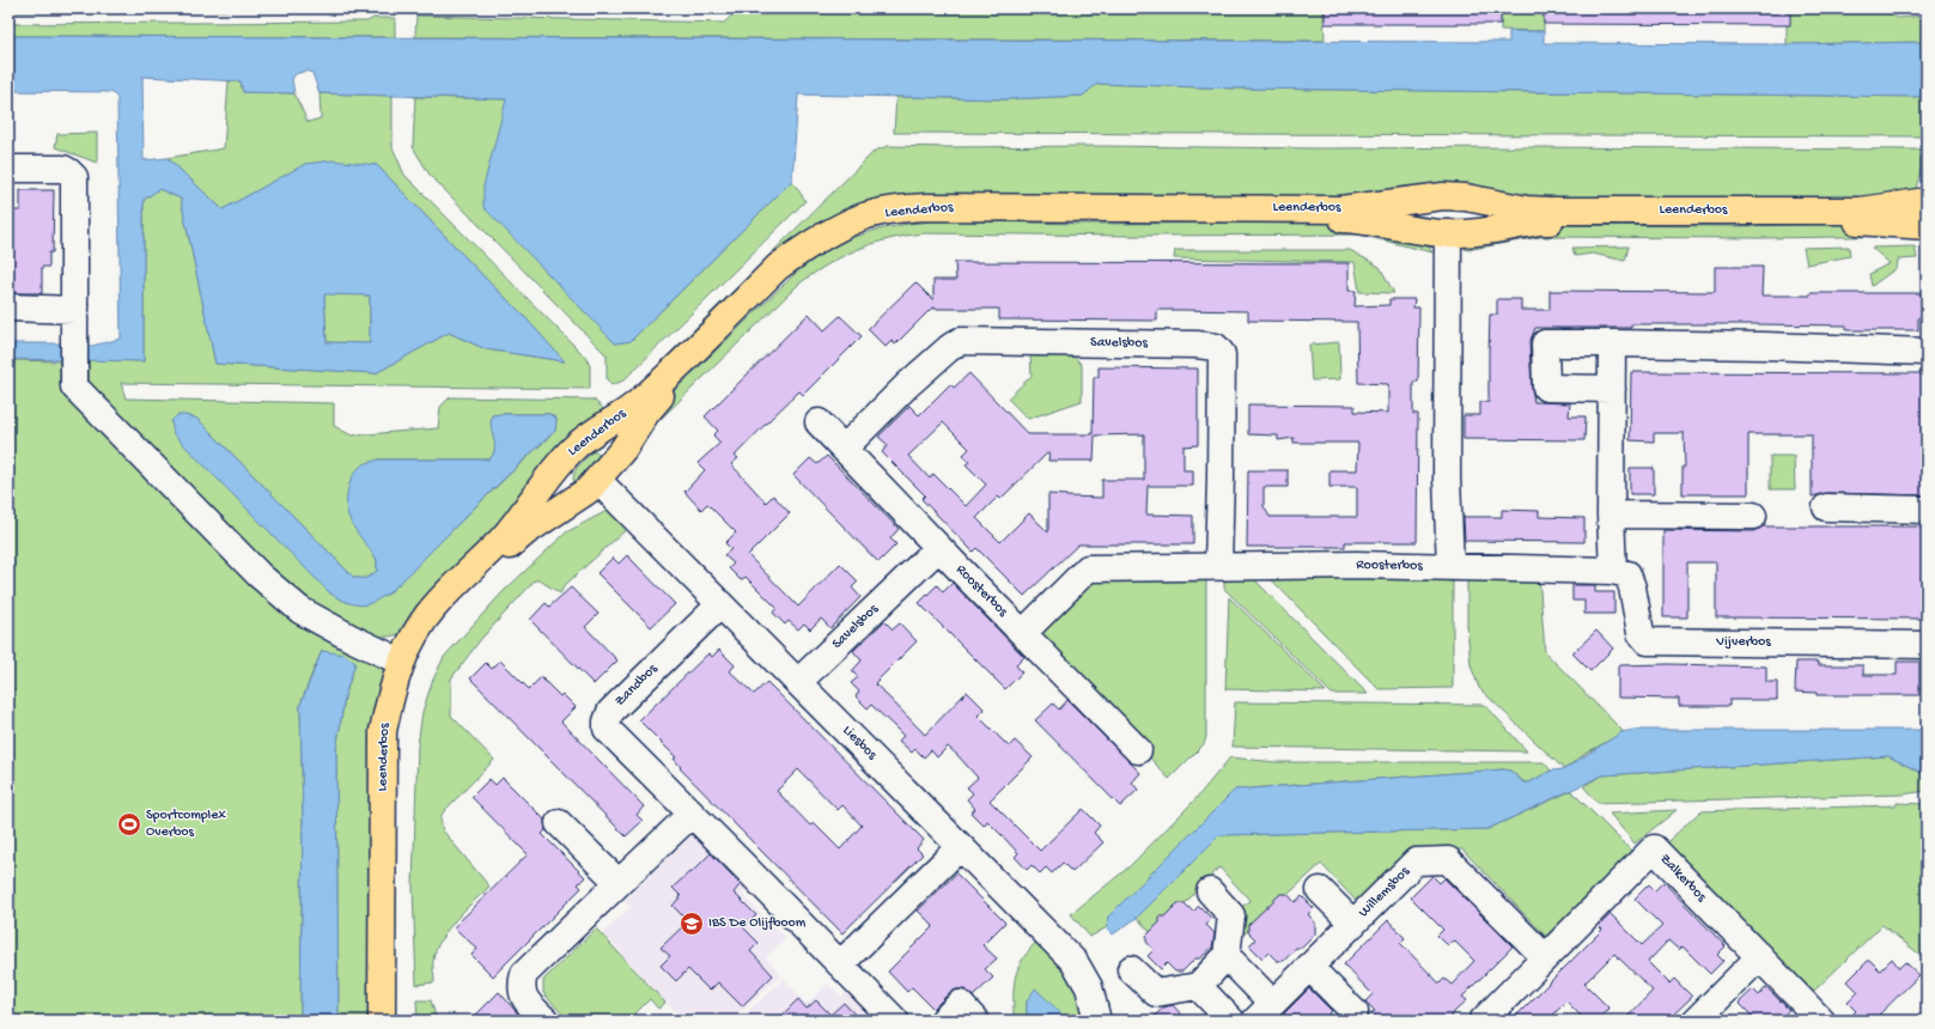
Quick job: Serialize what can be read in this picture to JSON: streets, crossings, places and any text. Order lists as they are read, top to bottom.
{
  "streets": {
    "main road": ["Leenderbos"],
    "street": [
      "Savelsbos",
      "Roosterbos",
      "Vijverbos",
      "Zandbos",
      "Liesbos",
      "Zalkerbos",
      "Willemsbos"
    ]
  },
  "crossings": [
    ["Leenderbos", "Liesbos"],
    ["Savelsbos", "Roosterbos"],
    ["Savelsbos", "Liesbos"],
    ["Zandbos", "Liesbos"],
    ["Zalkerbos", "Willemsbos"]
  ],
  "places": {
    "sports": ["Sportcomplex Overbos"],
    "school or university": ["IBS De Olijfboom"]
  }
}
